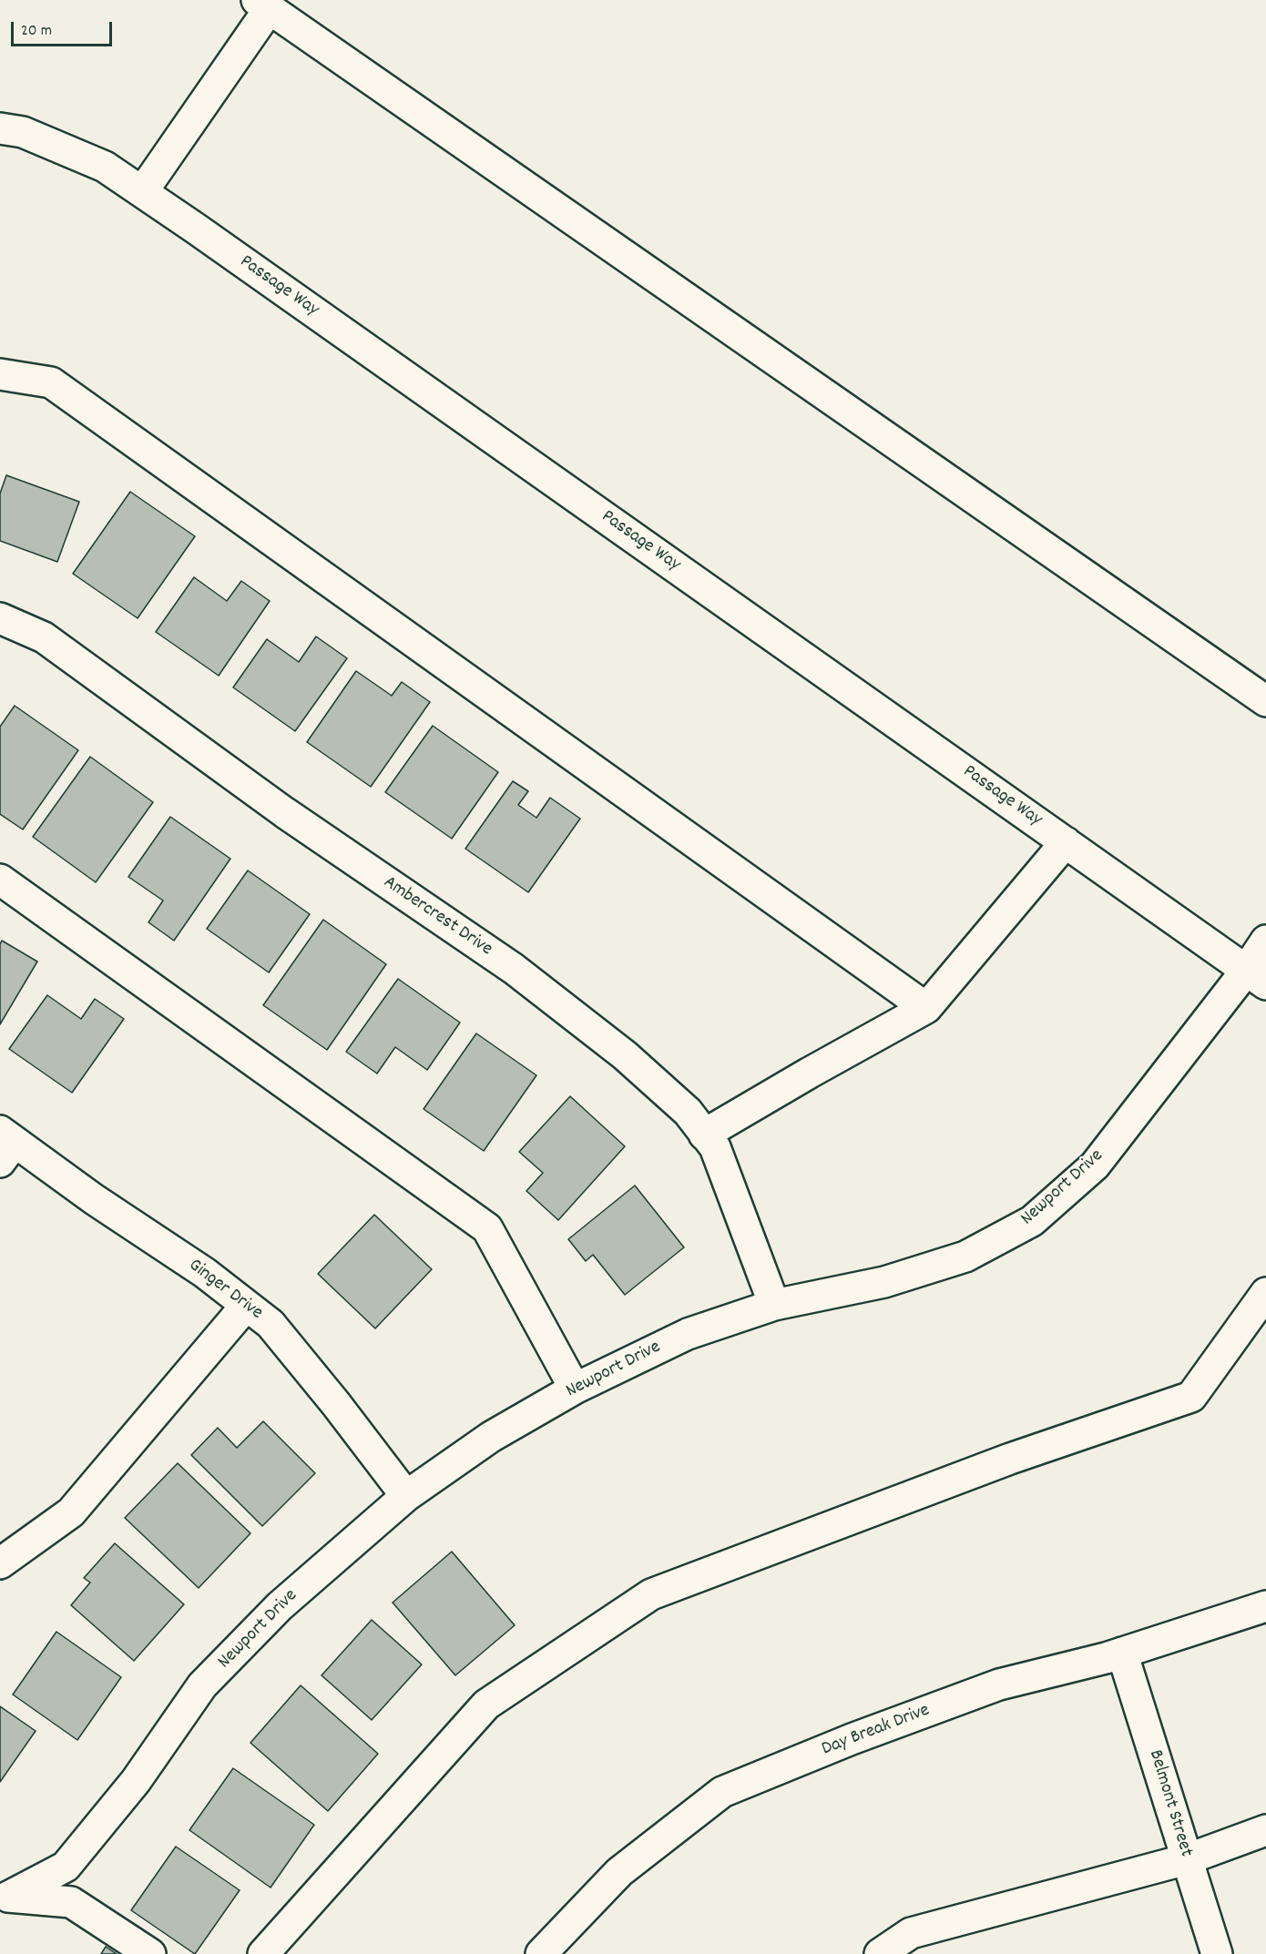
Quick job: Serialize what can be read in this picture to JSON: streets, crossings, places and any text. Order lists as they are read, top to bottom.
{
  "streets": {
    "street": [
      "Passage Way",
      "Ambercrest Drive",
      "Newport Drive",
      "Ginger Drive",
      "Day Break Drive",
      "Belmont Street"
    ]
  },
  "crossings": [
    ["Passage Way", "Newport Drive"],
    ["Ambercrest Drive", "Newport Drive"],
    ["Newport Drive", "Ginger Drive"],
    ["Day Break Drive", "Belmont Street"]
  ],
  "scale_bar": "20 m"
}
